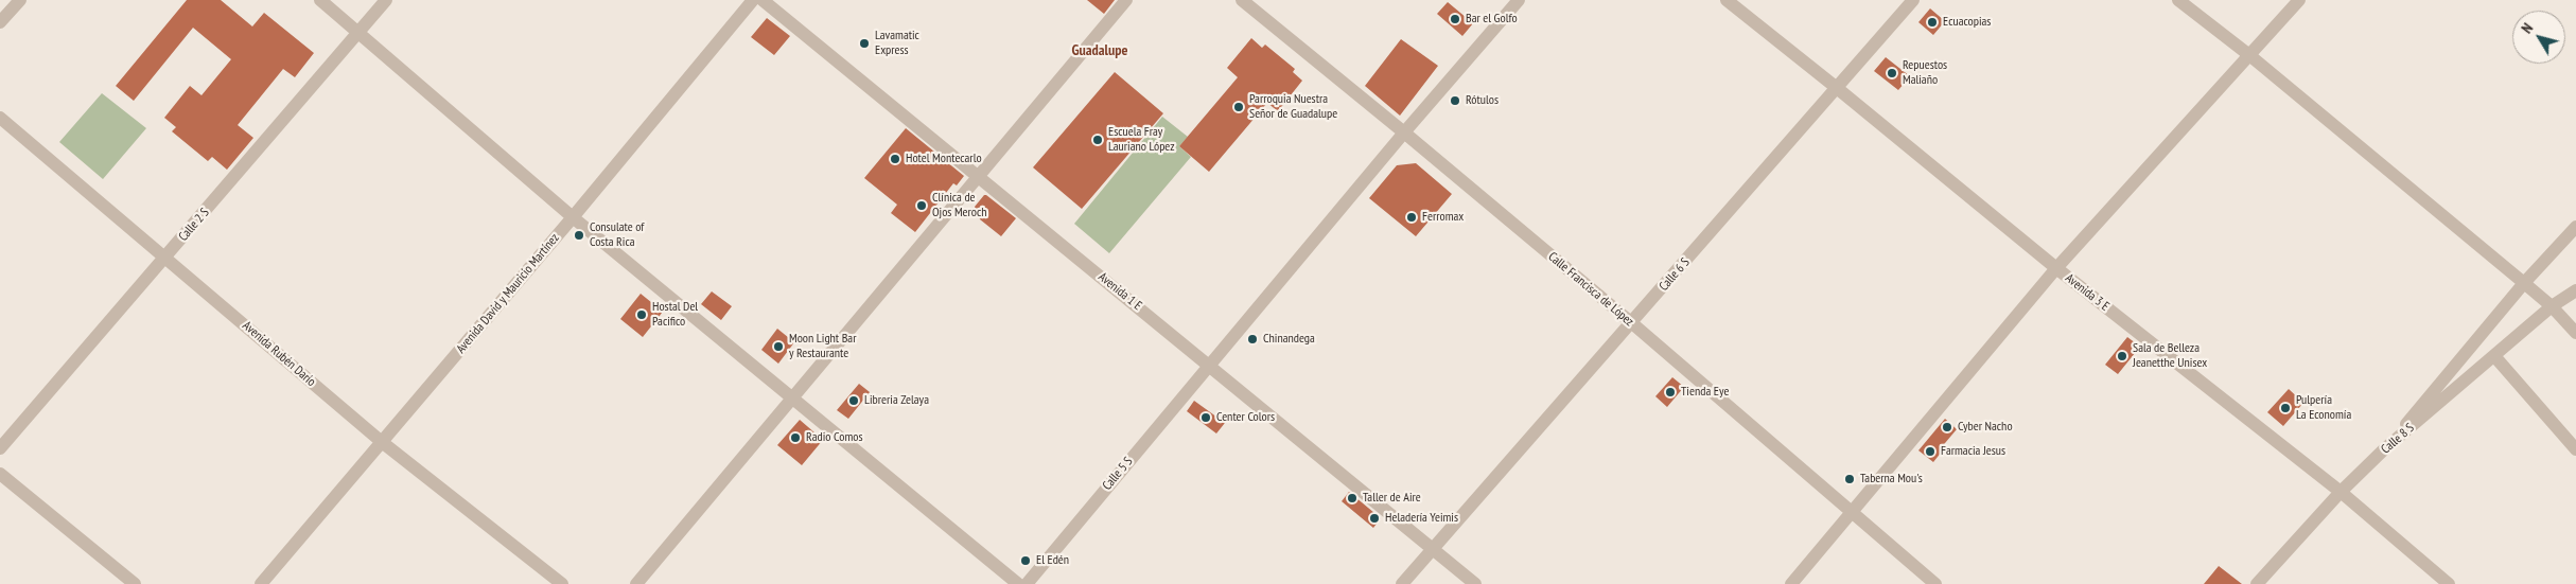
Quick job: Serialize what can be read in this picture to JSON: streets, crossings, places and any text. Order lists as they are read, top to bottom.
{
  "streets": {
    "street": [
      "Calle 2 S",
      "Calle 6 S",
      "Calle Francisca de López",
      "Avenida 1 E",
      "Avenida 3 E",
      "Avenida David y Mauricio Martínez",
      "Avenida Rubén Darío",
      "Calle 8 S",
      "Calle 5 S"
    ]
  },
  "crossings": [
    ["Calle 2 S", "Avenida Rubén Darío"],
    ["Calle 6 S", "Calle Francisca de López"],
    ["Calle 6 S", "Avenida 1 E"],
    ["Calle 6 S", "Avenida 3 E"],
    ["Calle Francisca de López", "Calle 5 S"],
    ["Avenida 1 E", "Calle 5 S"],
    ["Avenida 3 E", "Calle 8 S"],
    ["Avenida David y Mauricio Martínez", "Avenida Rubén Darío"]
  ],
  "districts": ["Guadalupe"],
  "places": [
    "Bar el Golfo",
    "Ecuacopias",
    "Lavamatic Express",
    "Repuestos Maliaño",
    "Rótulos",
    "Parroquia Nuestra Señor de Guadalupe",
    "Escuela Fray Lauriano López",
    "Hotel Montecarlo",
    "Clínica de Ojos Meroch",
    "Ferromax",
    "Consulate of Costa Rica",
    "Hostal Del Pacifico",
    "Chinandega",
    "Moon Light Bar y Restaurante",
    "Sala de Belleza Jeanetthe Unisex",
    "Tienda Eye",
    "Libreria Zelaya",
    "Pulpería La Economía",
    "Center Colors",
    "Cyber Nacho",
    "Radio Comos",
    "Farmacia Jesus",
    "Taberna Mou's",
    "Taller de Aire",
    "Heladería Yeimis",
    "El Edén"
  ],
  "north": "top left"
}
